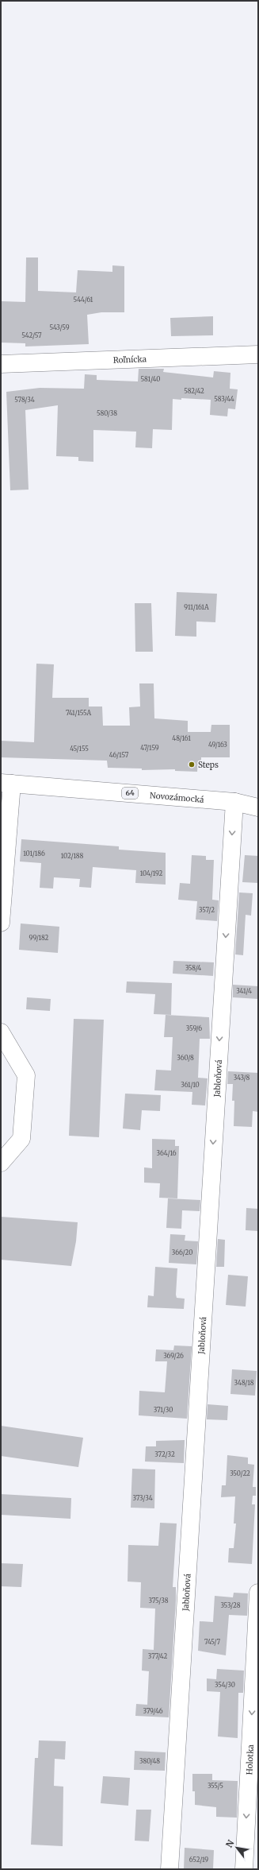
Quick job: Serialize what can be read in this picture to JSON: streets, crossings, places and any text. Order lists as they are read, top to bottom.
{
  "streets": {
    "street": [
      "Roľnícka",
      "64",
      "Novozámocká",
      "Jabloňová",
      "Holotka"
    ]
  },
  "crossings": [
    ["Novozámocká", "Jabloňová"]
  ],
  "one_way": ["Jabloňová", "Holotka"],
  "places": ["Steps"],
  "house_numbers": [
    "544/61",
    "543/59",
    "542/57",
    "581/40",
    "582/42",
    "583/44",
    "578/34",
    "580/38",
    "911/161A",
    "741/155A",
    "48/161",
    "49/163",
    "47/159",
    "45/155",
    "46/157",
    "101/186",
    "102/188",
    "104/192",
    "357/2",
    "99/182",
    "358/4",
    "341/4",
    "359/6",
    "360/8",
    "343/8",
    "361/10",
    "364/16",
    "366/20",
    "369/26",
    "348/18",
    "371/30",
    "372/32",
    "350/22",
    "373/34",
    "375/38",
    "353/28",
    "745/7",
    "377/42",
    "354/30",
    "379/46",
    "380/48",
    "355/5",
    "652/19"
  ],
  "north": "top left"
}
